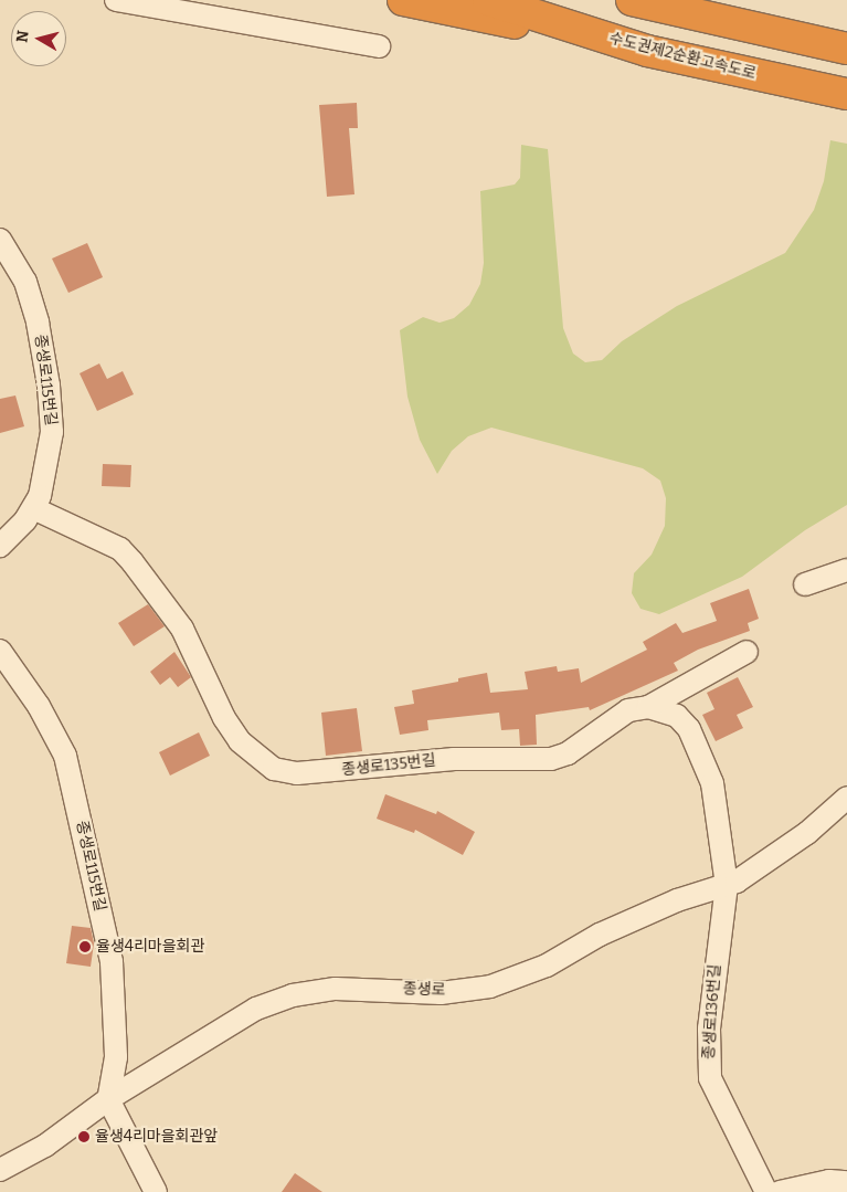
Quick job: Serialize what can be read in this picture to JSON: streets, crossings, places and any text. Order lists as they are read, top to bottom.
{
  "streets": {
    "highway": ["수도권제2순환고속도로"],
    "street": [
      "종생로115번길",
      "종생로135번길",
      "종생로",
      "종생로136번길"
    ]
  },
  "crossings": [
    ["종생로115번길", "종생로135번길"],
    ["종생로115번길", "종생로"],
    ["종생로", "종생로136번길"]
  ],
  "places": ["율생4리마을회관", "율생4리마을회관앞"],
  "north": "left"
}
